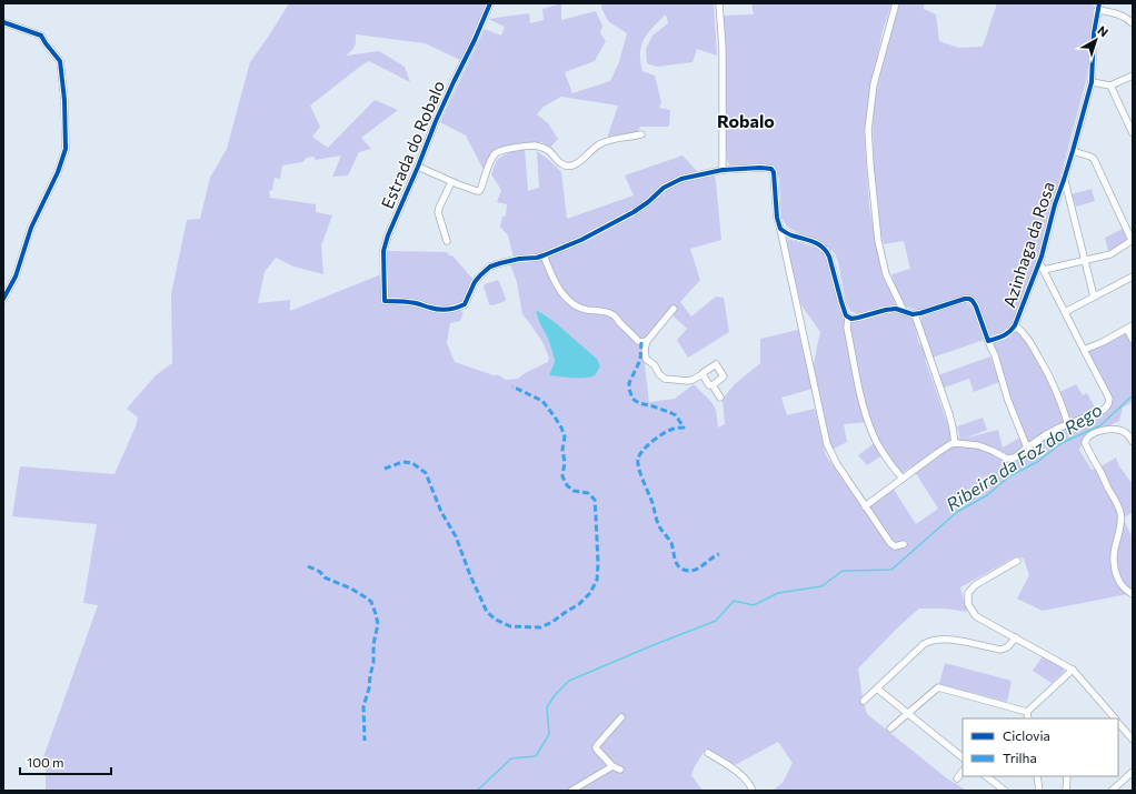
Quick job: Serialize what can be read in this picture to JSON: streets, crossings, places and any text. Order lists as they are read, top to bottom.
{
  "streets": {
    "street": ["Estrada do Robalo", "Azinhaga da Rosa"]
  },
  "districts": ["Robalo"],
  "water": ["Ribeira da Foz do Rego"],
  "legend": ["Ciclovia", "Trilha"],
  "scale_bar": "100 m",
  "north": "top right"
}
